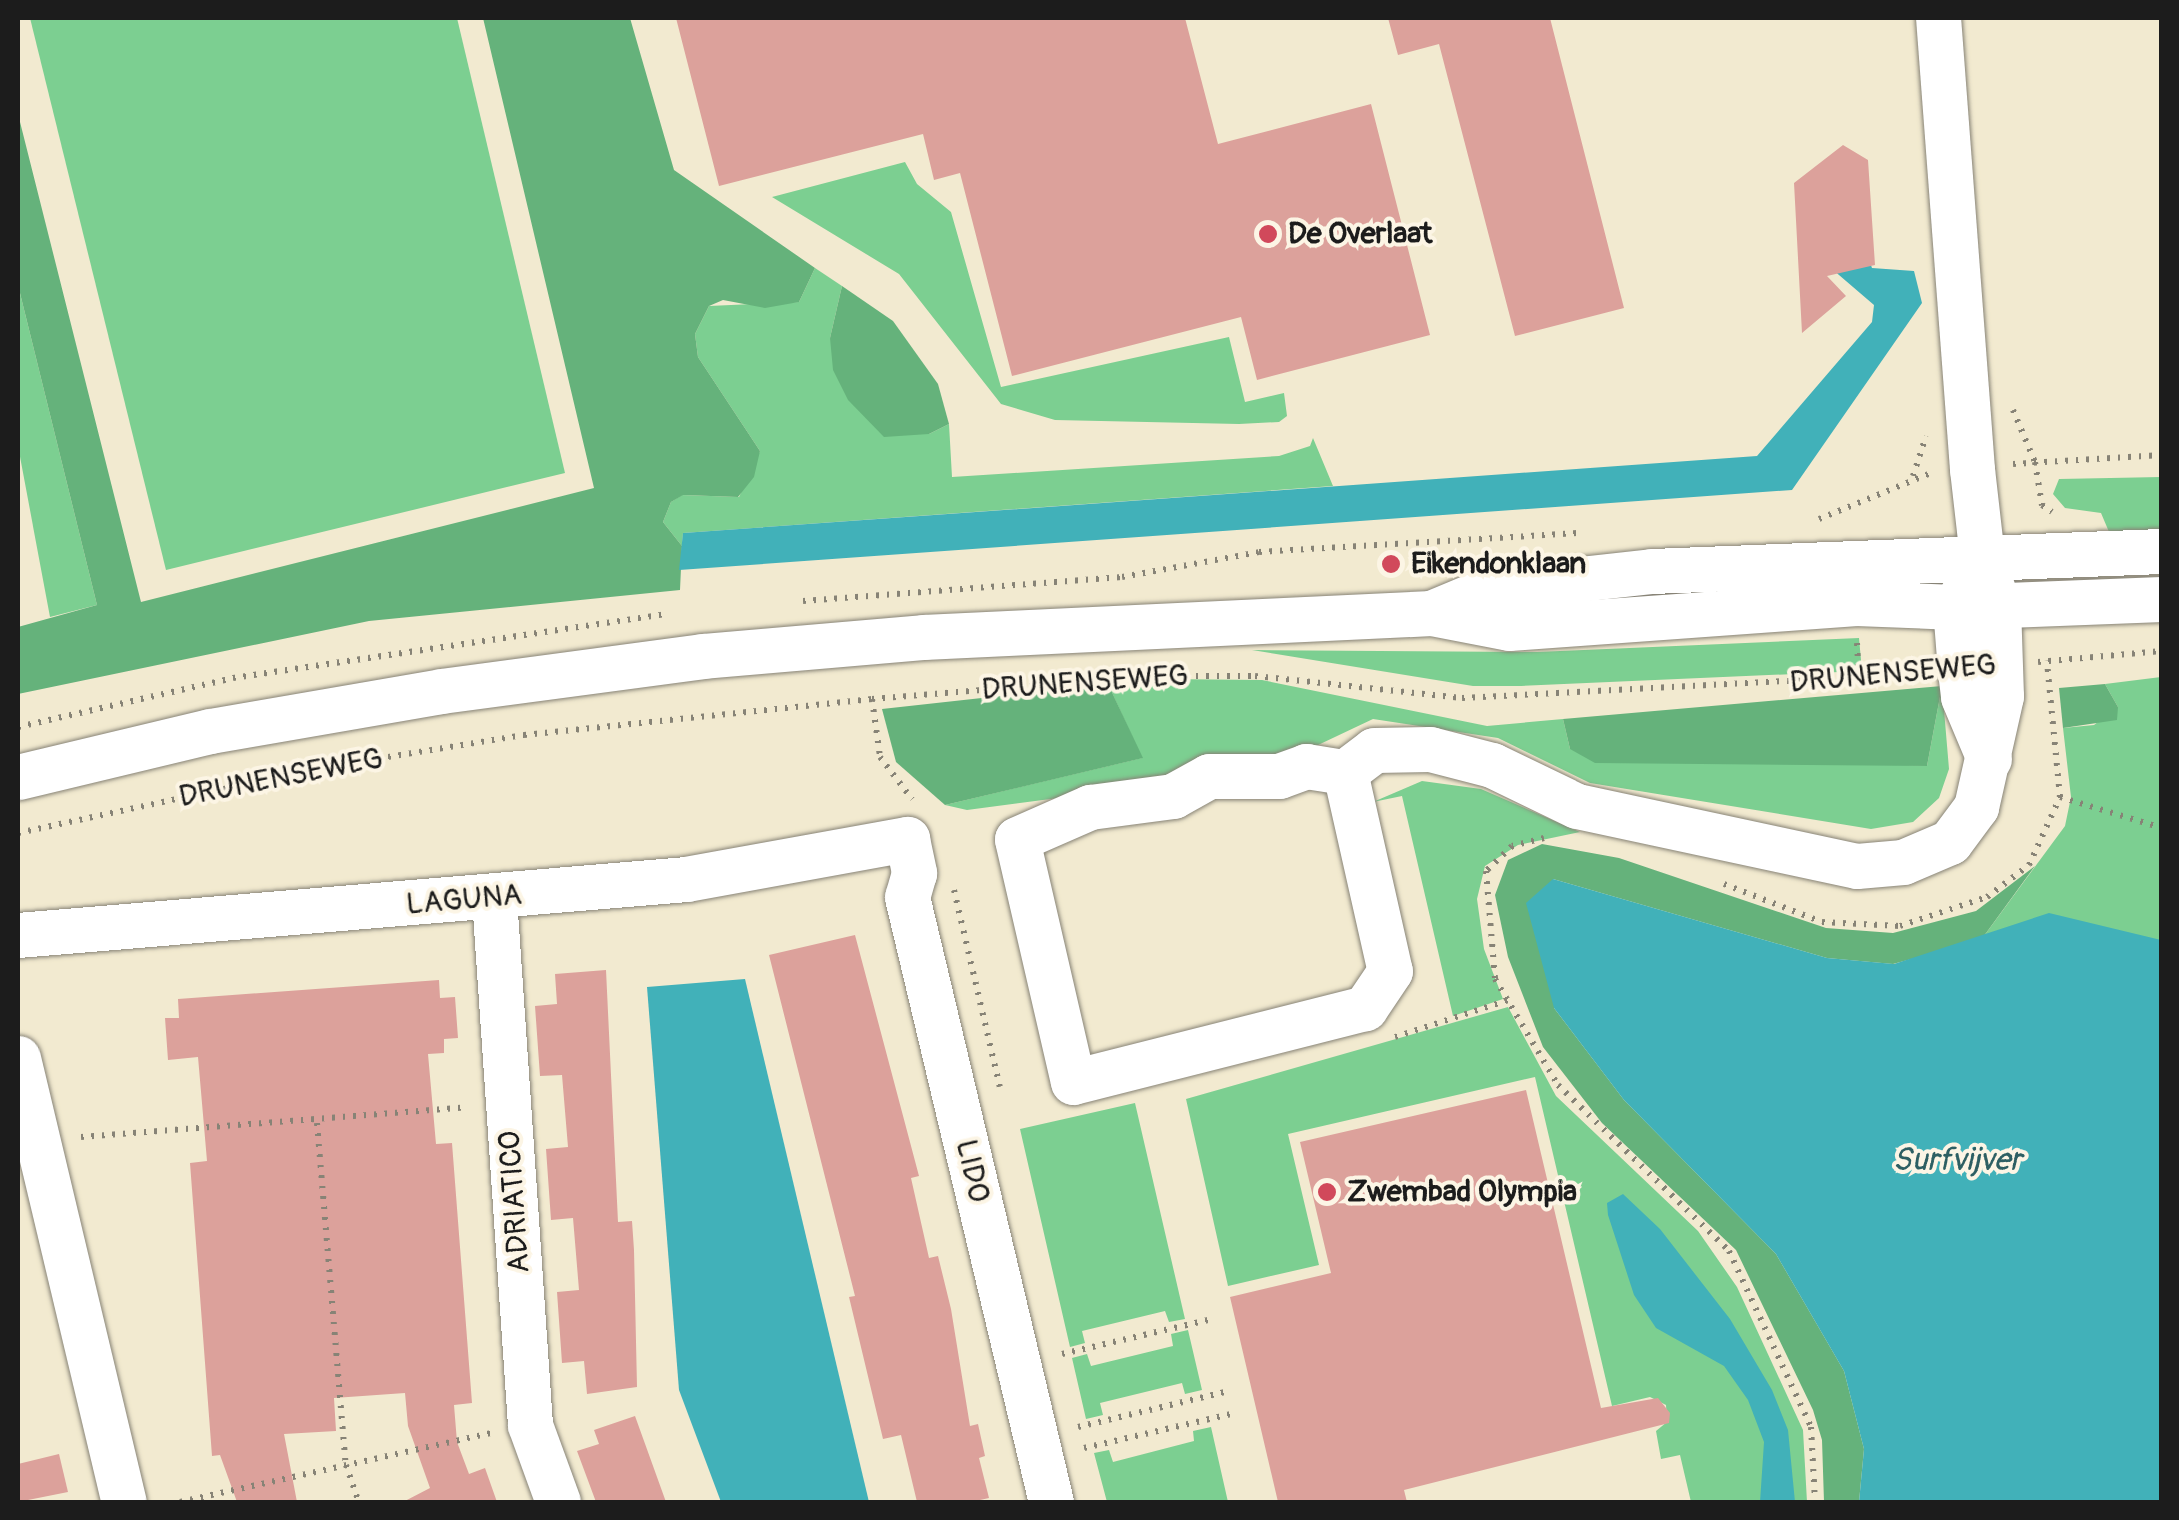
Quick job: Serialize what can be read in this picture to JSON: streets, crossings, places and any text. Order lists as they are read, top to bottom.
{
  "streets": {
    "street": [
      "DRUNENSEWEG",
      "LAGUNA",
      "LIDO",
      "ADRIATICO"
    ]
  },
  "crossings": [
    ["LAGUNA", "LIDO"],
    ["LAGUNA", "ADRIATICO"]
  ],
  "water": ["Surfvijver"],
  "places": ["De Overlaat", "Eikendonklaan", "Zwembad Olympia"]
}
